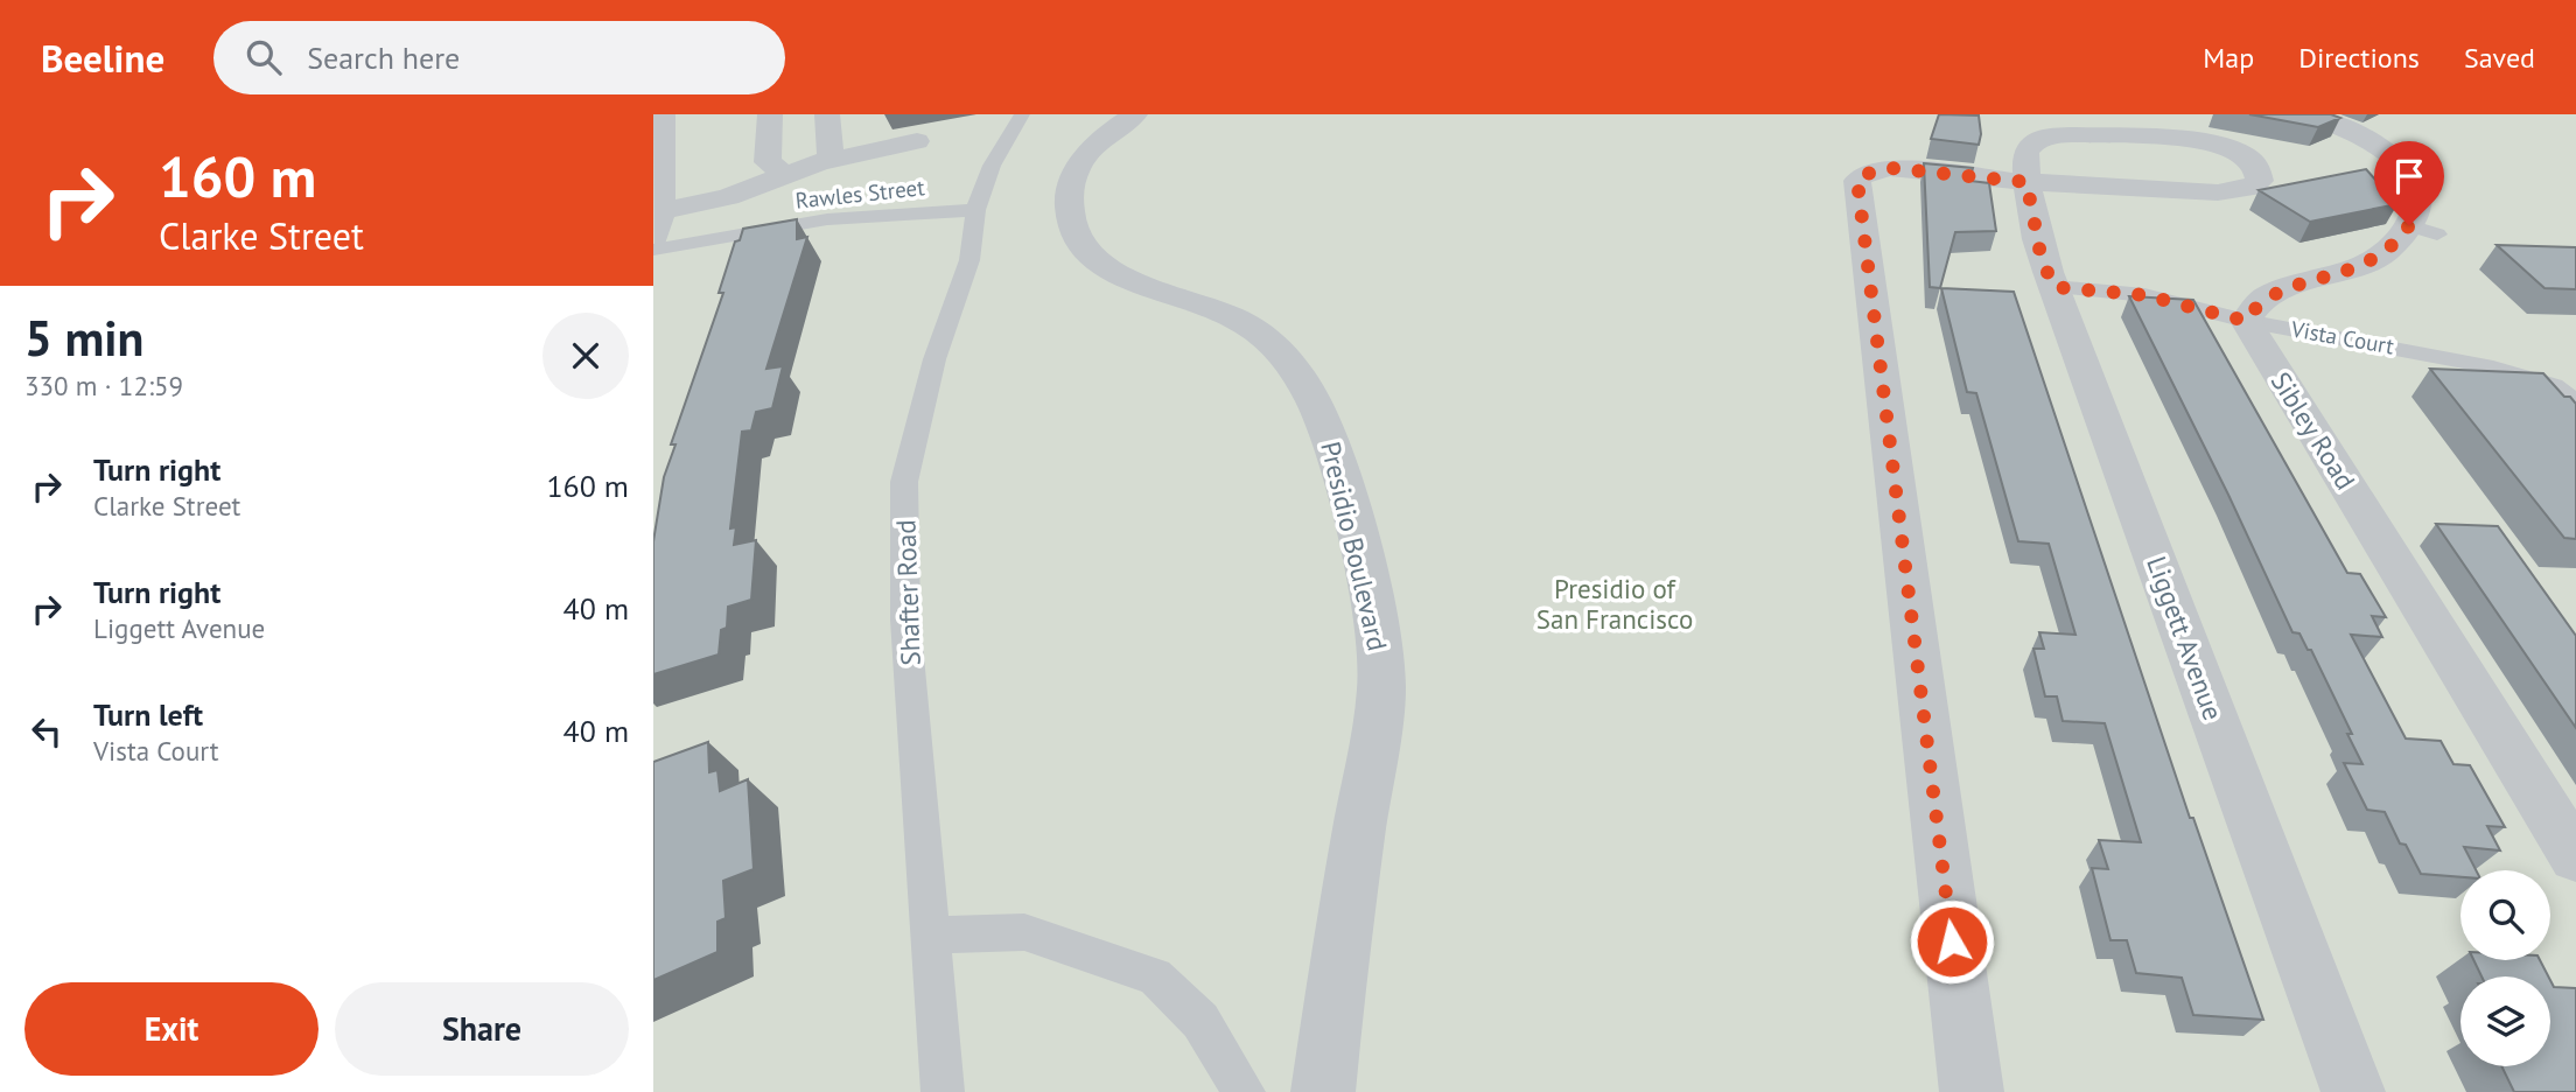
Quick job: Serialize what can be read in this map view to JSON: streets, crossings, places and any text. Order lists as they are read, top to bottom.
{
  "streets": {
    "street": ["Sibley Road", "Presidio Boulevard", "Liggett Avenue"],
    "lane": ["Rawles Street", "Vista Court", "Shafter Road"]
  },
  "crossings": [
    ["Rawles Street", "Shafter Road"],
    ["Vista Court", "Sibley Road"],
    ["Vista Court", "Liggett Avenue"]
  ],
  "parks": ["Presidio of San Francisco"],
  "page": {
    "header": "Beeline",
    "search": "Search here",
    "nav": ["Map", "Directions", "Saved"],
    "turn": ["160 m", "Clarke Street"],
    "heading": ["5 min", "330 m · 12:59"],
    "list": [
      {
        "name": "Turn right",
        "note": "Clarke Street",
        "value": "160 m"
      },
      {
        "name": "Turn right",
        "note": "Liggett Avenue",
        "value": "40 m"
      },
      {
        "name": "Turn left",
        "note": "Vista Court",
        "value": "40 m"
      }
    ],
    "buttons": ["Exit", "Share"]
  }
}
